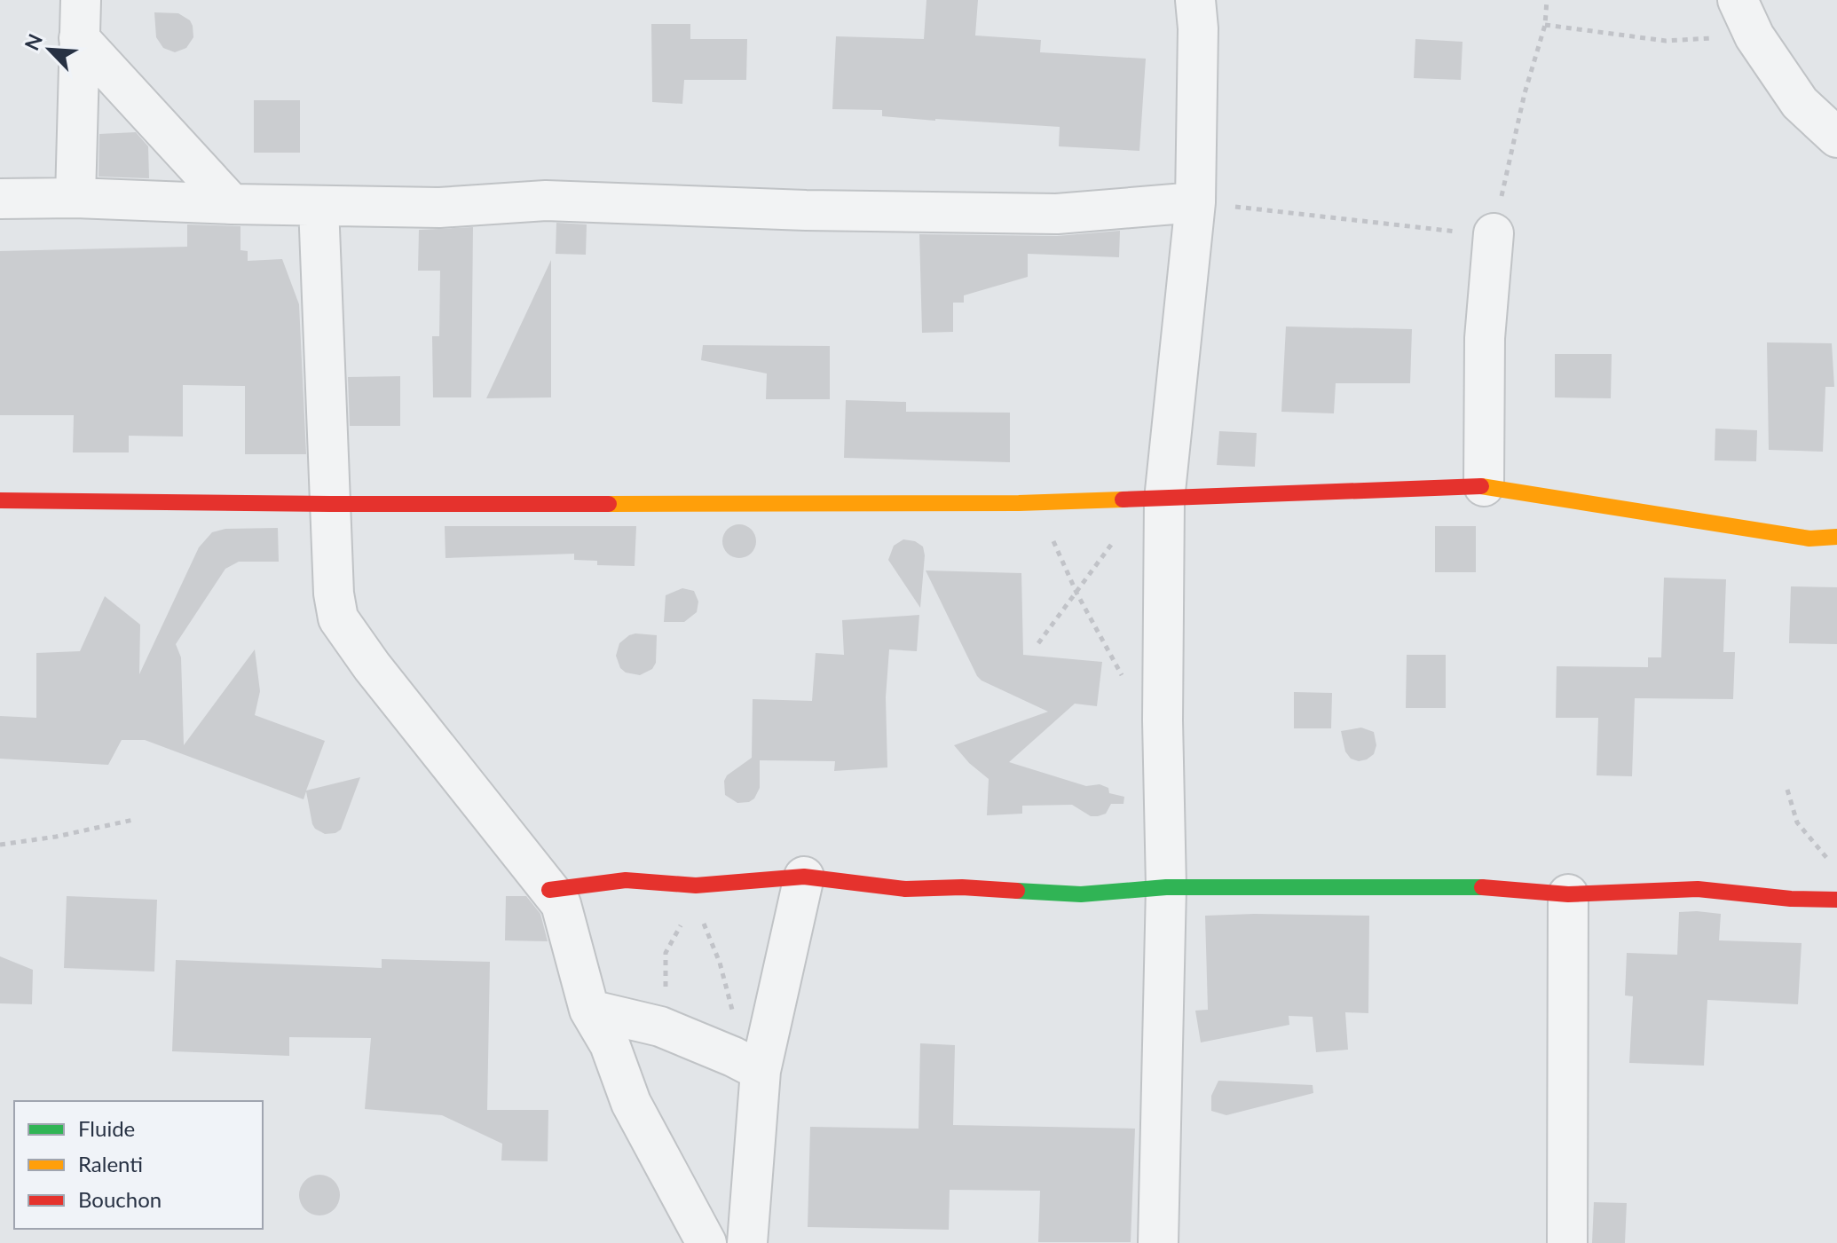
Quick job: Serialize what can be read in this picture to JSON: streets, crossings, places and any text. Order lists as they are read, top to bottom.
{
  "legend": ["Fluide", "Ralenti", "Bouchon"],
  "north": "top left"
}
